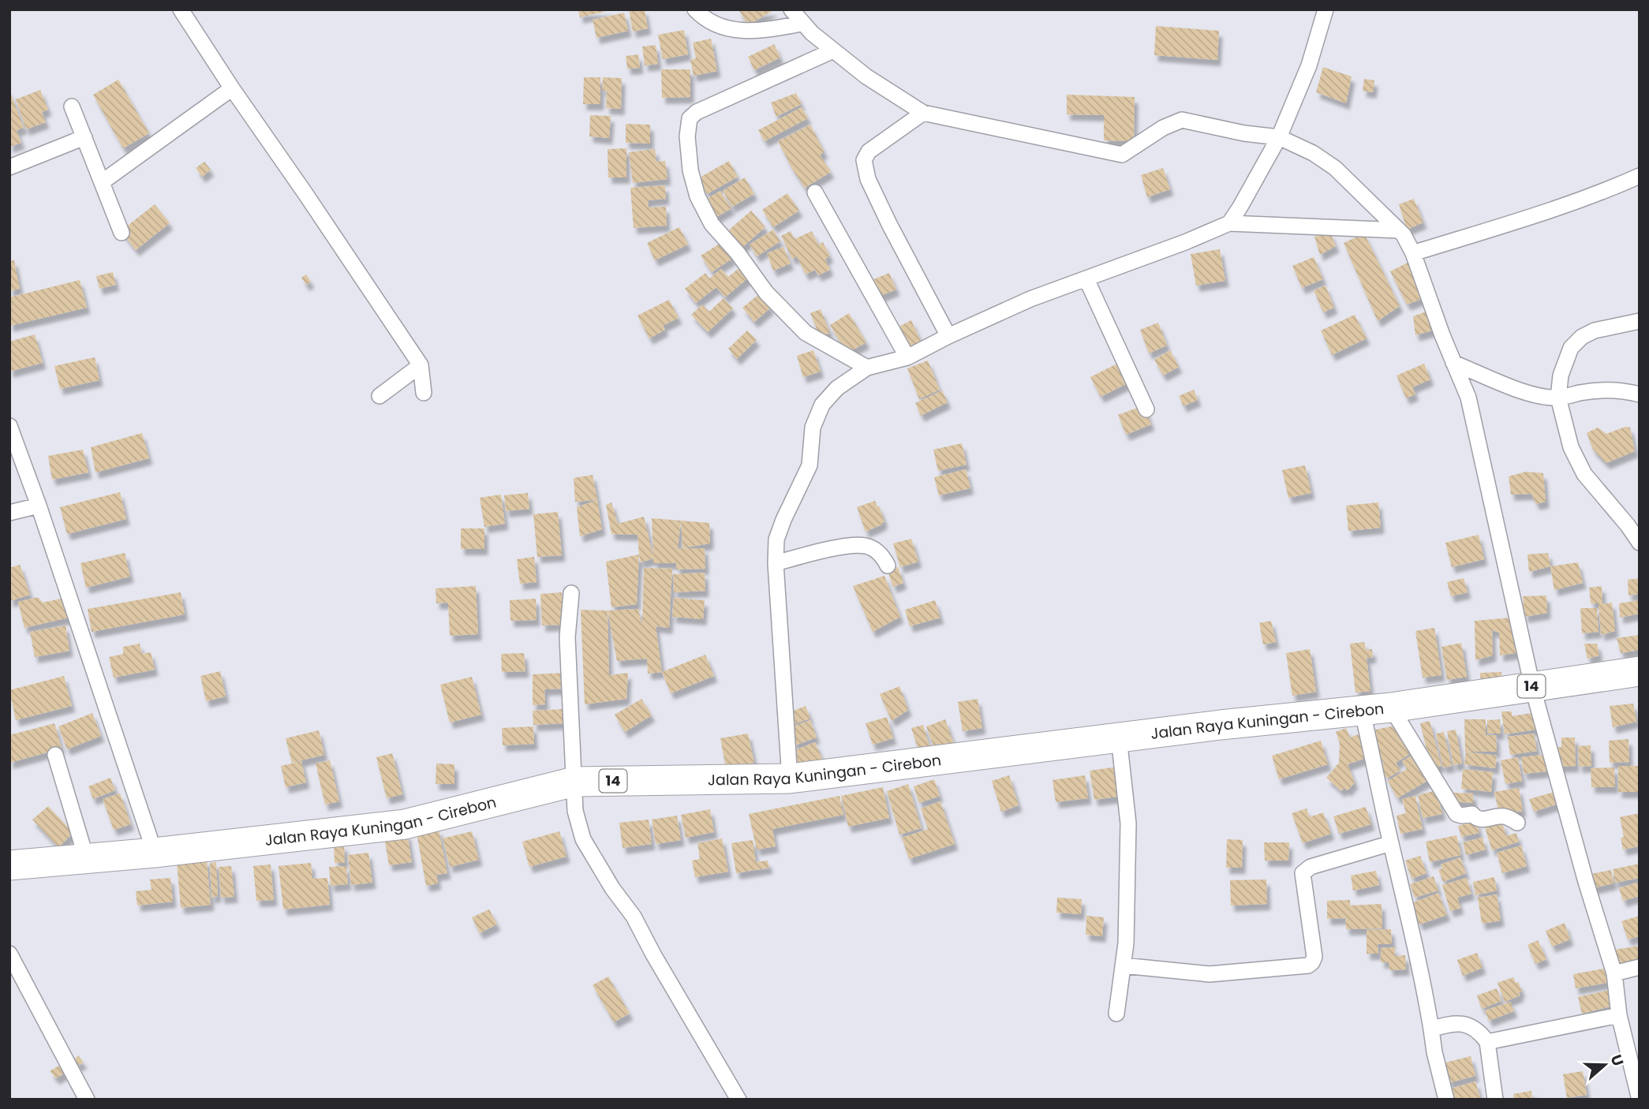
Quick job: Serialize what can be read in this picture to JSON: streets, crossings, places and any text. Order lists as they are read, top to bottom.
{
  "streets": {
    "highway": ["14", "Jalan Raya Kuningan - Cirebon"]
  },
  "north": "right"
}
